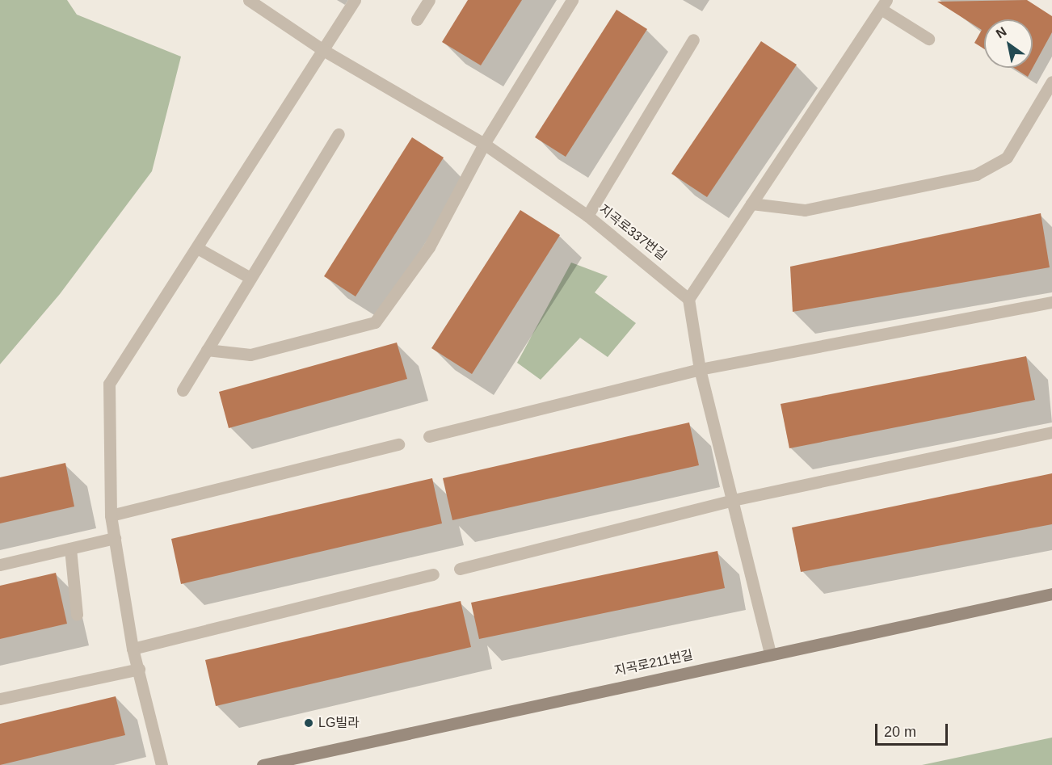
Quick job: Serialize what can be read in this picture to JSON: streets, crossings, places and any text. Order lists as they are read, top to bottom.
{
  "streets": {
    "main road": ["지곡로211번길"],
    "street": ["지곡로337번길"]
  },
  "places": ["LG빌라"],
  "scale_bar": "20 m",
  "north": "top left"
}
